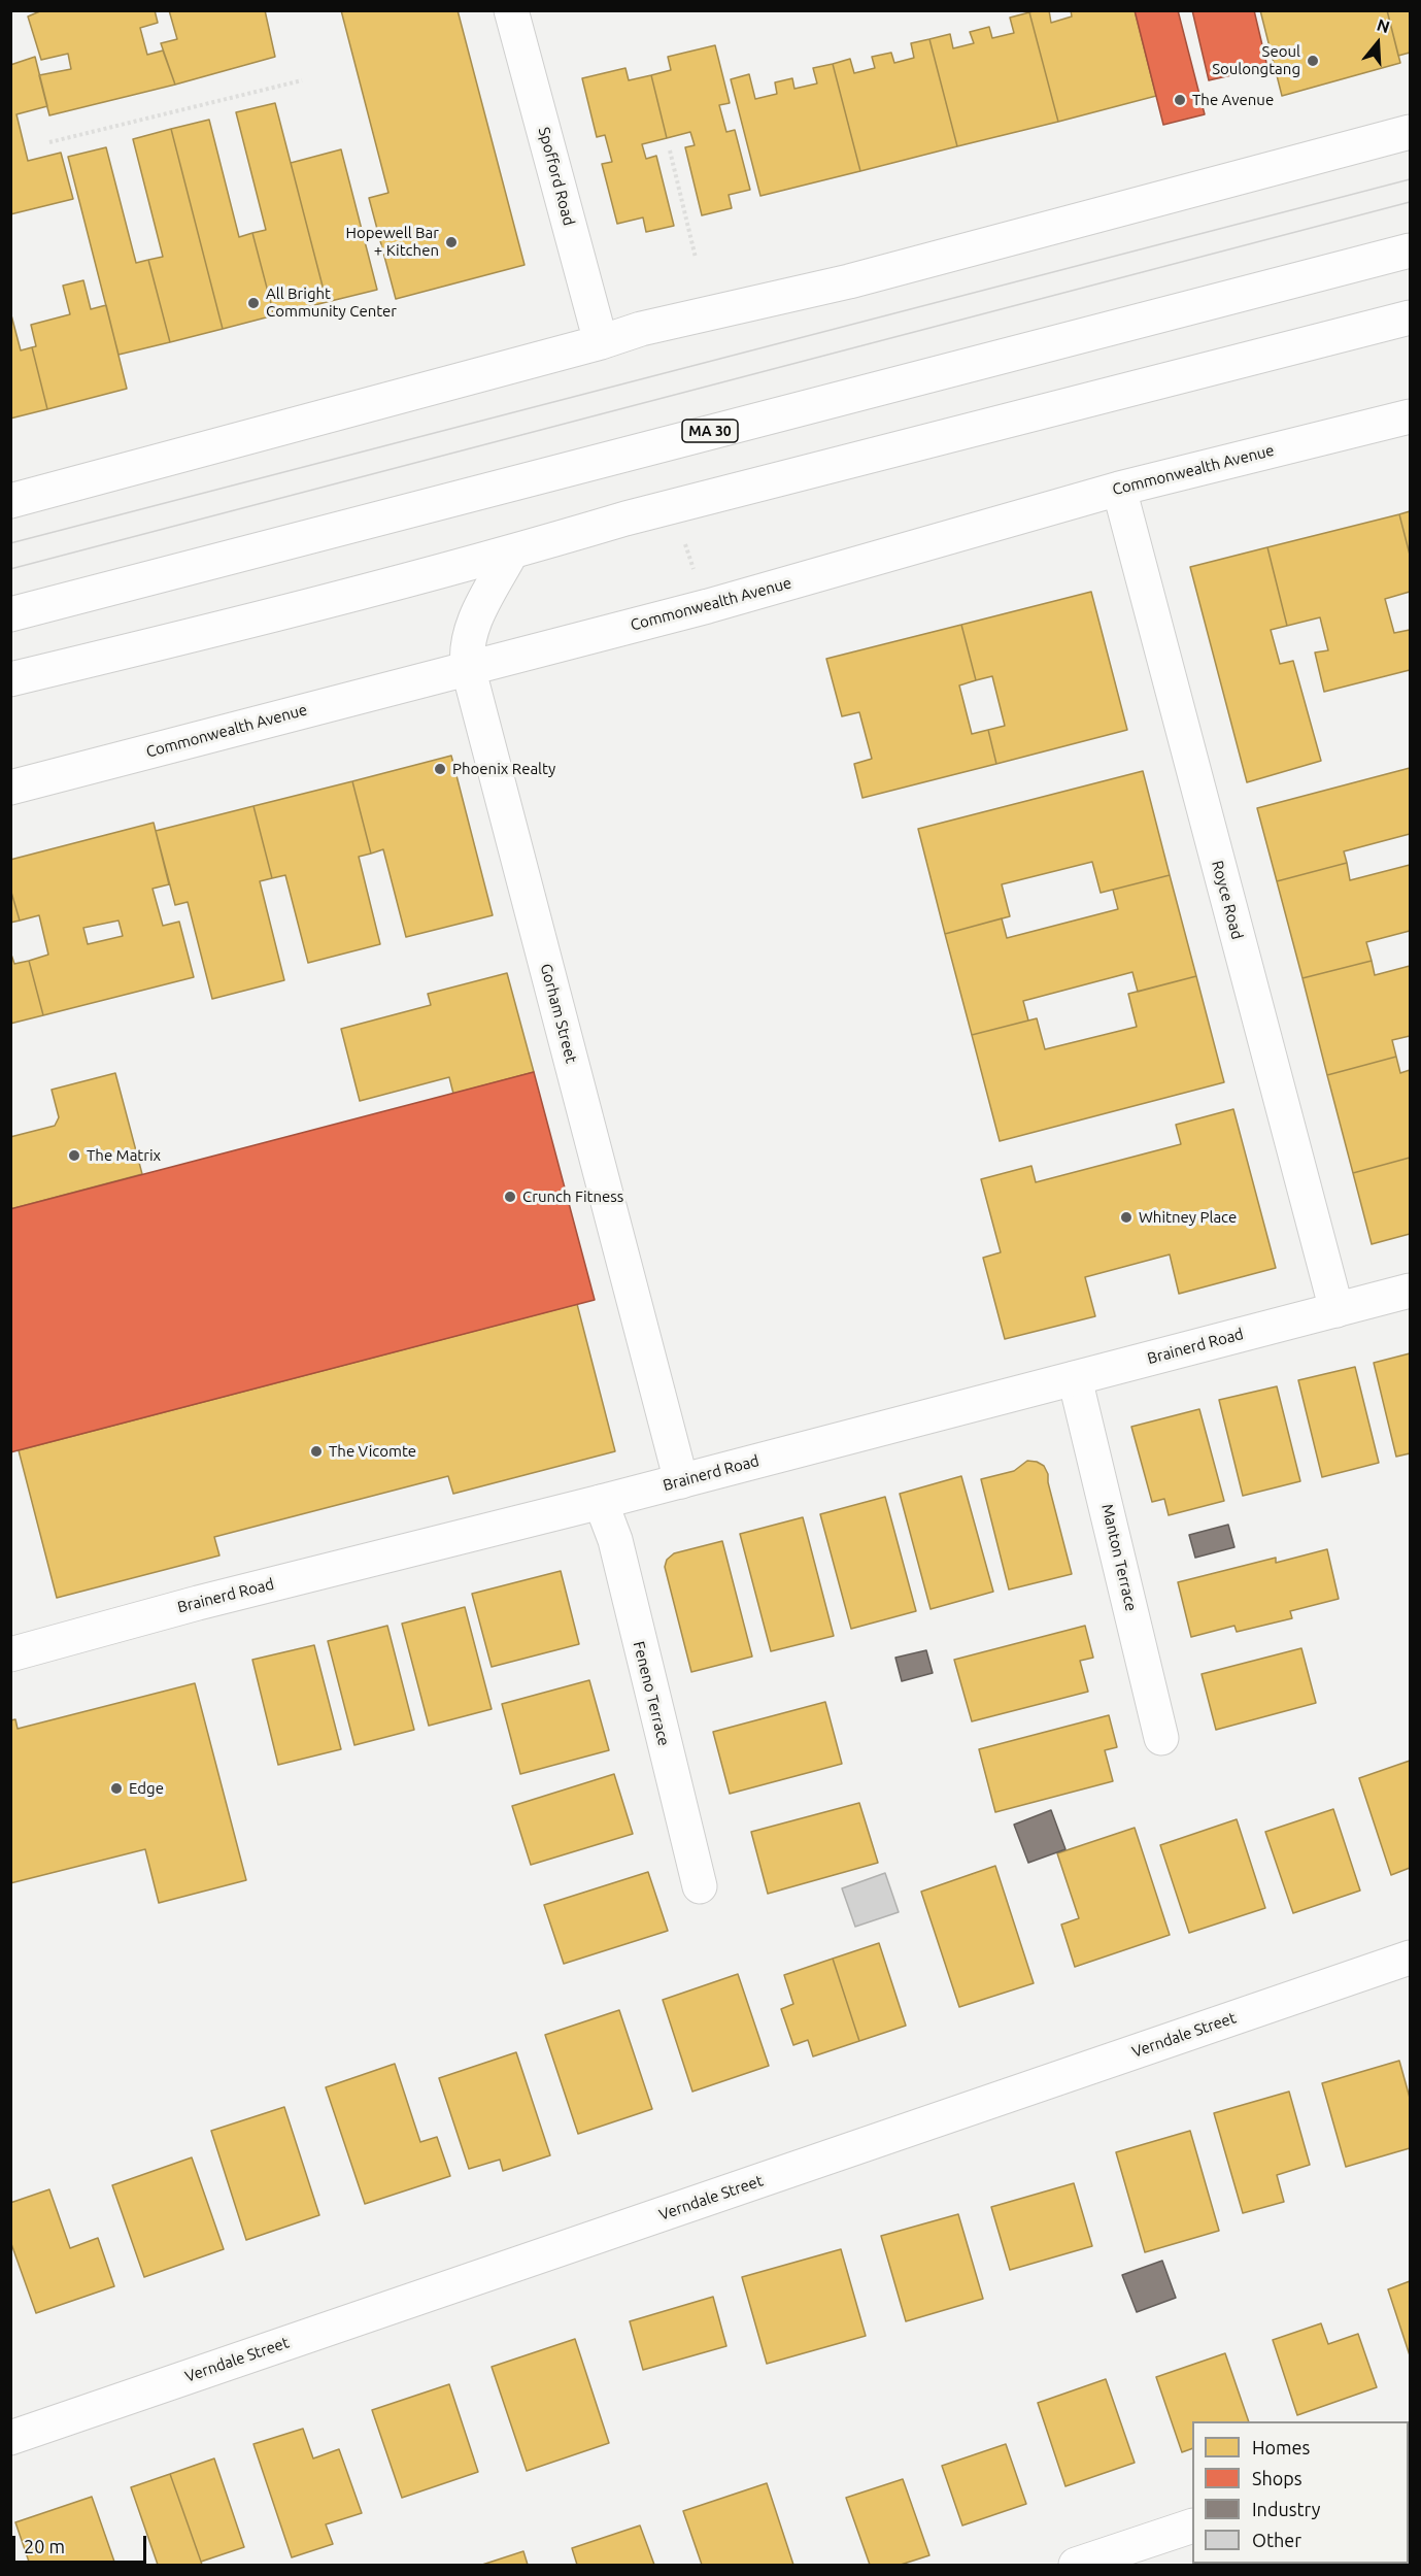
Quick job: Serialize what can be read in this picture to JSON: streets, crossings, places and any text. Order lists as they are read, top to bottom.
{
  "streets": {
    "street": [
      "Spofford Road",
      "MA 30",
      "Commonwealth Avenue",
      "Royce Road",
      "Gorham Street",
      "Brainerd Road",
      "Manton Terrace",
      "Feneno Terrace",
      "Verndale Street"
    ]
  },
  "crossings": [
    ["Commonwealth Avenue", "Royce Road"],
    ["Commonwealth Avenue", "Gorham Street"],
    ["Royce Road", "Brainerd Road"],
    ["Gorham Street", "Brainerd Road"],
    ["Brainerd Road", "Manton Terrace"],
    ["Brainerd Road", "Feneno Terrace"]
  ],
  "places": [
    "Seoul Soulongtang",
    "The Avenue",
    "Hopewell Bar + Kitchen",
    "All Bright Community Center",
    "Phoenix Realty",
    "The Matrix",
    "Crunch Fitness",
    "Whitney Place",
    "The Vicomte",
    "Edge"
  ],
  "legend": [
    "Homes",
    "Shops",
    "Industry",
    "Other"
  ],
  "scale_bar": "20 m",
  "north": "top"
}
